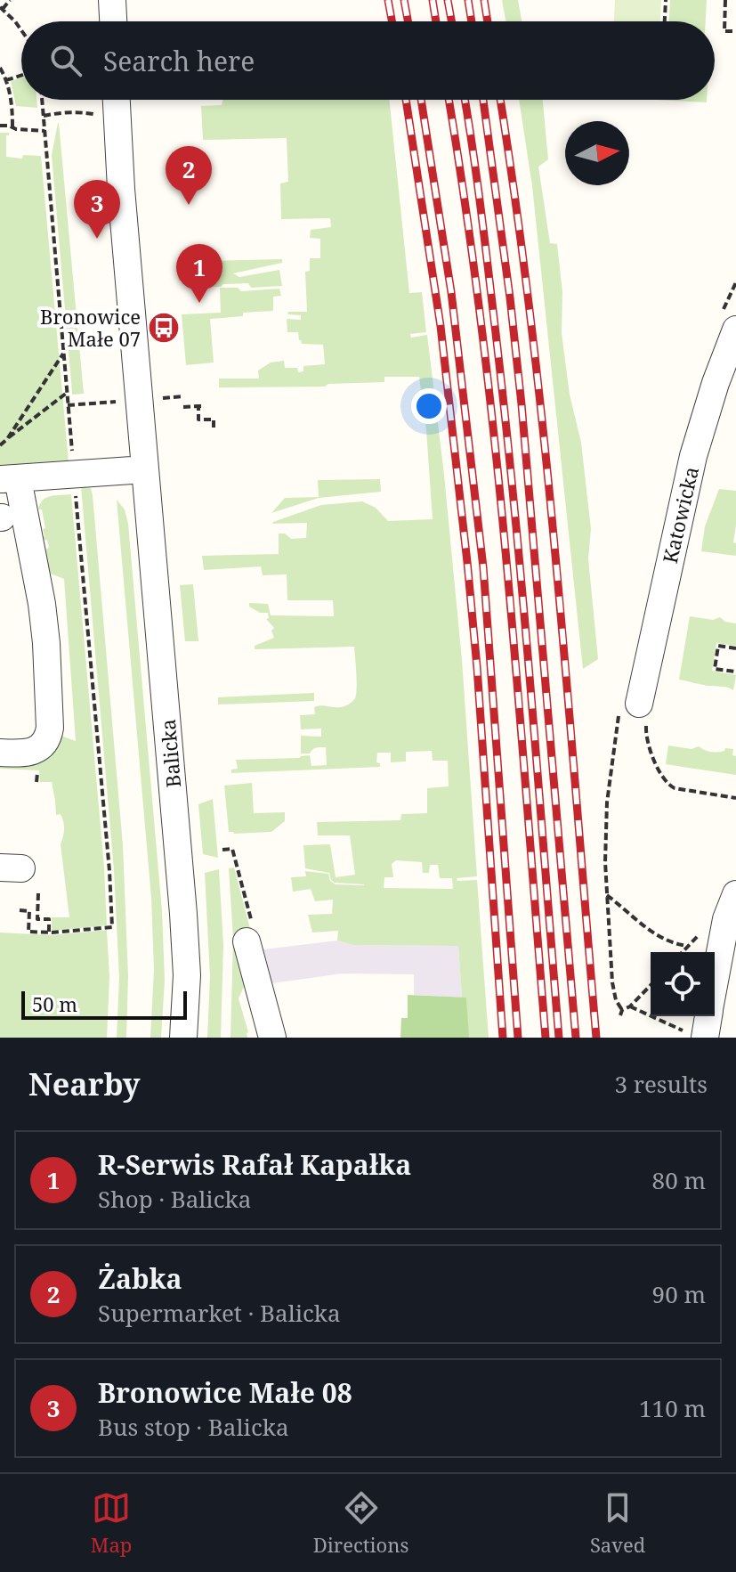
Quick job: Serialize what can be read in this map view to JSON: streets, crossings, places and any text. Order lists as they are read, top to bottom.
{
  "streets": {
    "street": ["Katowicka", "Balicka"]
  },
  "places": {
    "bus stop": ["Bronowice Małe 07"]
  },
  "scale_bar": "50 m",
  "north": "right",
  "page": {
    "search": "Search here",
    "pins": ["2", "3", "1"],
    "scale": "50 m",
    "heading": ["Nearby", "3 results"],
    "list": [
      {
        "mark": "1",
        "name": "R-Serwis Rafał Kapałka",
        "note": "Shop · Balicka",
        "value": "80 m"
      },
      {
        "mark": "2",
        "name": "Żabka",
        "note": "Supermarket · Balicka",
        "value": "90 m"
      },
      {
        "mark": "3",
        "name": "Bronowice Małe 08",
        "note": "Bus stop · Balicka",
        "value": "110 m"
      }
    ],
    "nav": ["Map", "Directions", "Saved"]
  }
}
